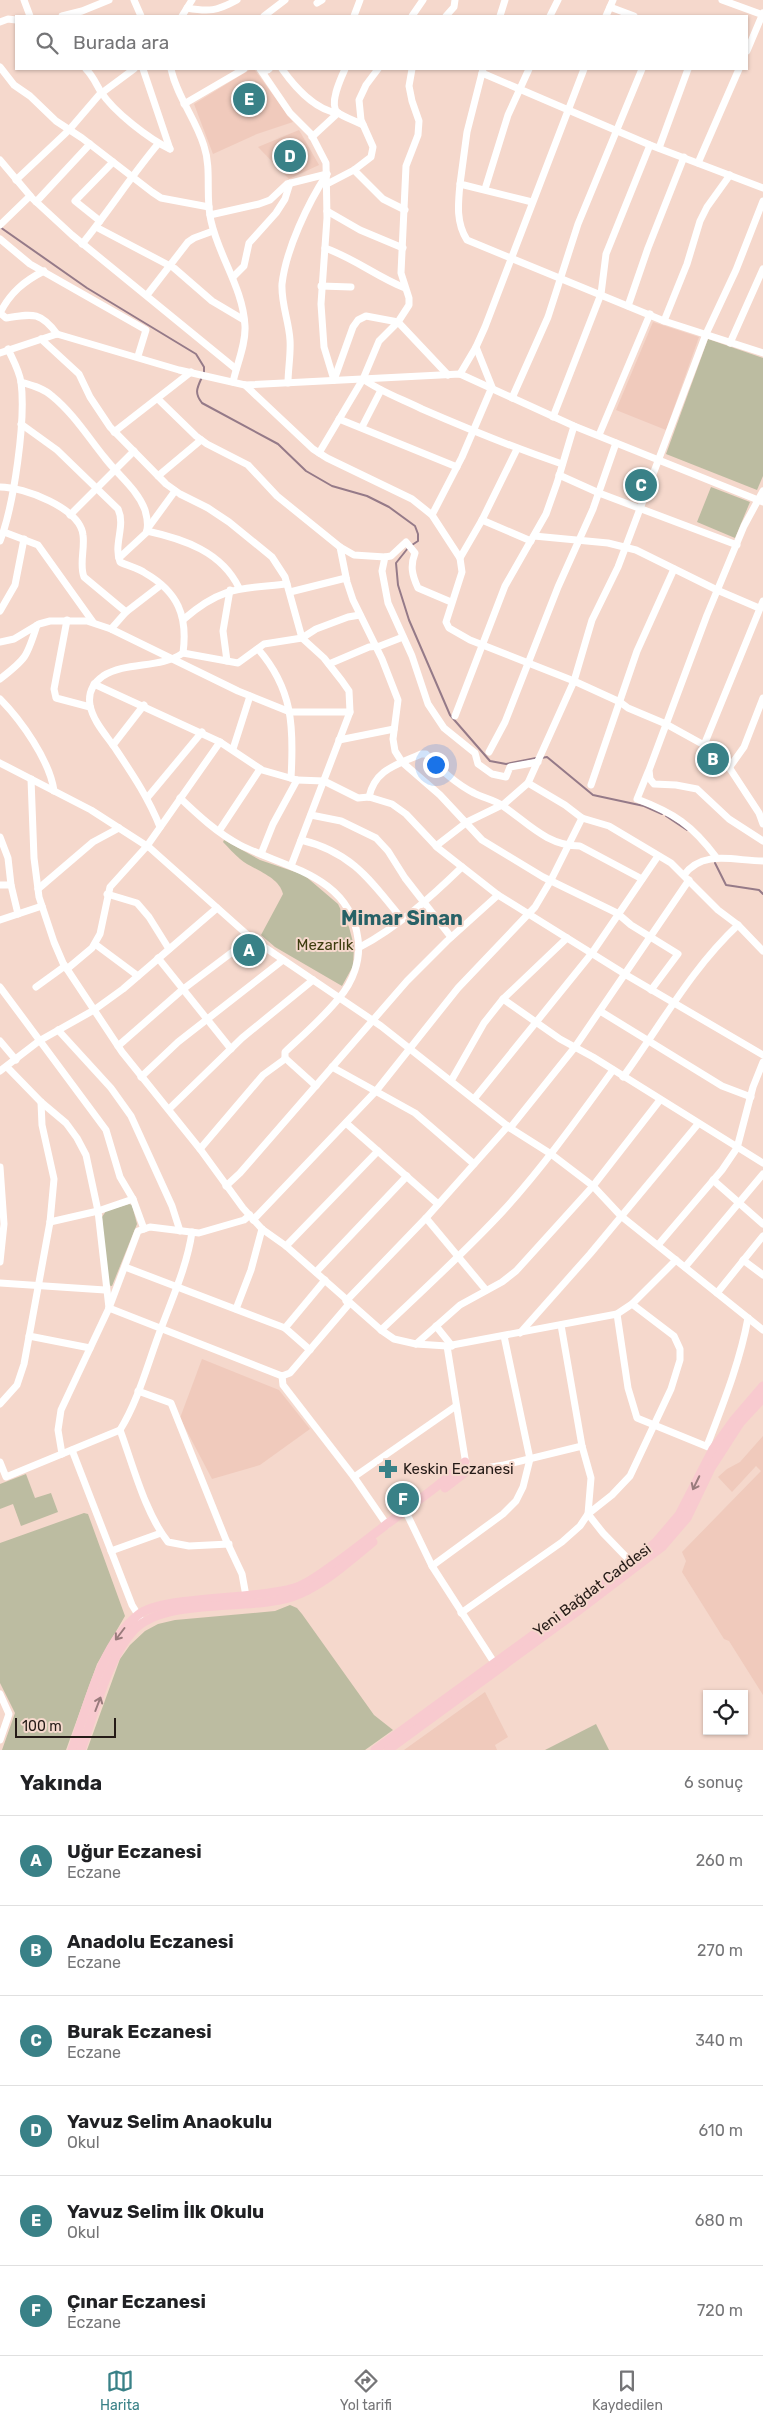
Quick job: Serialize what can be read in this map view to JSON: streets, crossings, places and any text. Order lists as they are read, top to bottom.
{
  "streets": {
    "main road": ["Yeni Bağdat Caddesi"]
  },
  "districts": ["Mimar Sinan"],
  "parks": ["Mezarlık"],
  "places": {
    "pharmacy": ["Keskin Eczanesi"]
  },
  "scale_bar": "100 m",
  "page": {
    "search": "Burada ara",
    "pins": [
      "E",
      "D",
      "C",
      "B",
      "A",
      "F"
    ],
    "scale": "100 m",
    "heading": ["Yakında", "6 sonuç"],
    "list": [
      {
        "mark": "A",
        "name": "Uğur Eczanesi",
        "note": "Eczane",
        "value": "260 m"
      },
      {
        "mark": "B",
        "name": "Anadolu Eczanesi",
        "note": "Eczane",
        "value": "270 m"
      },
      {
        "mark": "C",
        "name": "Burak Eczanesi",
        "note": "Eczane",
        "value": "340 m"
      },
      {
        "mark": "D",
        "name": "Yavuz Selim Anaokulu",
        "note": "Okul",
        "value": "610 m"
      },
      {
        "mark": "E",
        "name": "Yavuz Selim İlk Okulu",
        "note": "Okul",
        "value": "680 m"
      },
      {
        "mark": "F",
        "name": "Çınar Eczanesi",
        "note": "Eczane",
        "value": "720 m"
      }
    ],
    "nav": ["Harita", "Yol tarifi", "Kaydedilen"]
  }
}
